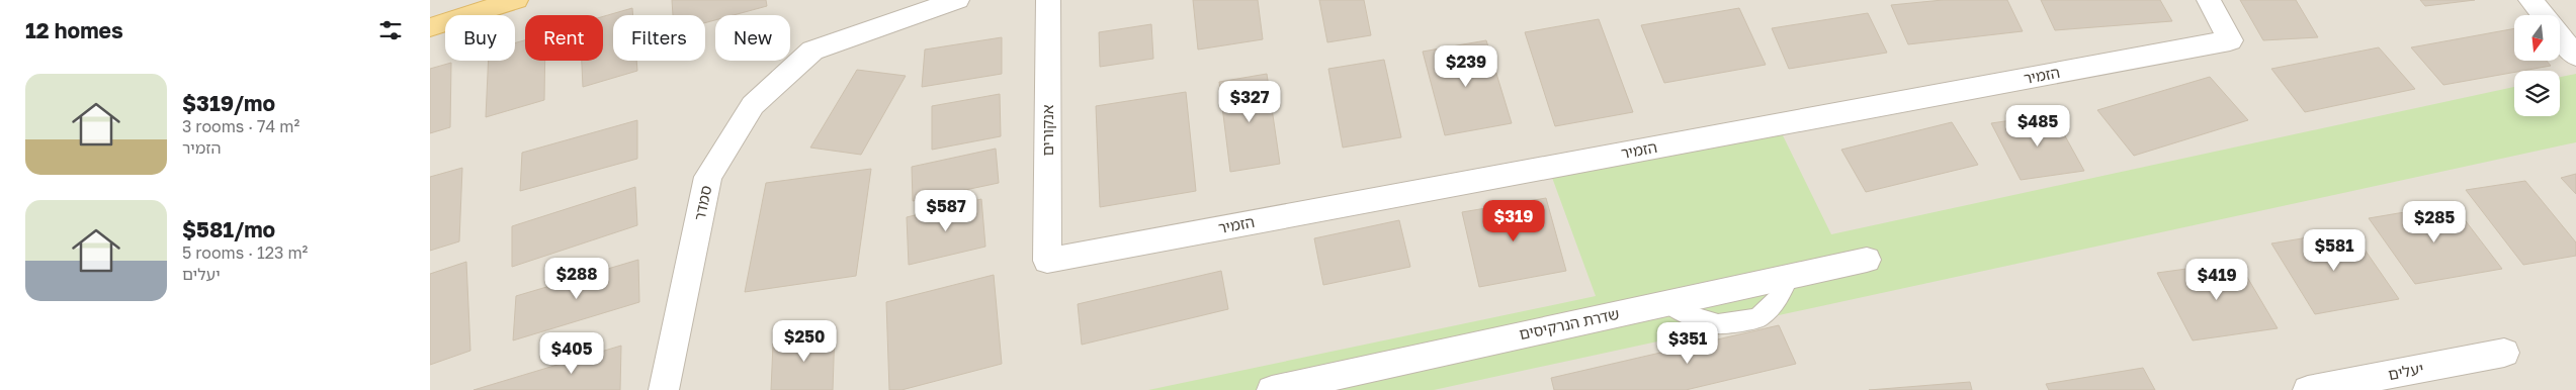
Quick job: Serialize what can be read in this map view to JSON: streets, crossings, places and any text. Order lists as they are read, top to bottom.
{
  "streets": {
    "street": [
      "הזמיר",
      "אנקורים",
      "סמדר",
      "שדרת הנרקיסים",
      "יעלים"
    ]
  },
  "crossings": [
    ["הזמיר", "אנקורים"]
  ],
  "north": "bottom",
  "page": {
    "heading": "12 homes",
    "chip": [
      "Buy",
      "Rent",
      "Filters",
      "New"
    ],
    "price": [
      "$239",
      "$327",
      "$485",
      "$587",
      "$319",
      "$285",
      "$581",
      "$288",
      "$419",
      "$250",
      "$351",
      "$405"
    ],
    "list": [
      {
        "name": "$319/mo",
        "note": "3 rooms · 74 m² · הזמיר"
      },
      {
        "name": "$581/mo",
        "note": "5 rooms · 123 m² · יעלים"
      }
    ]
  }
}
